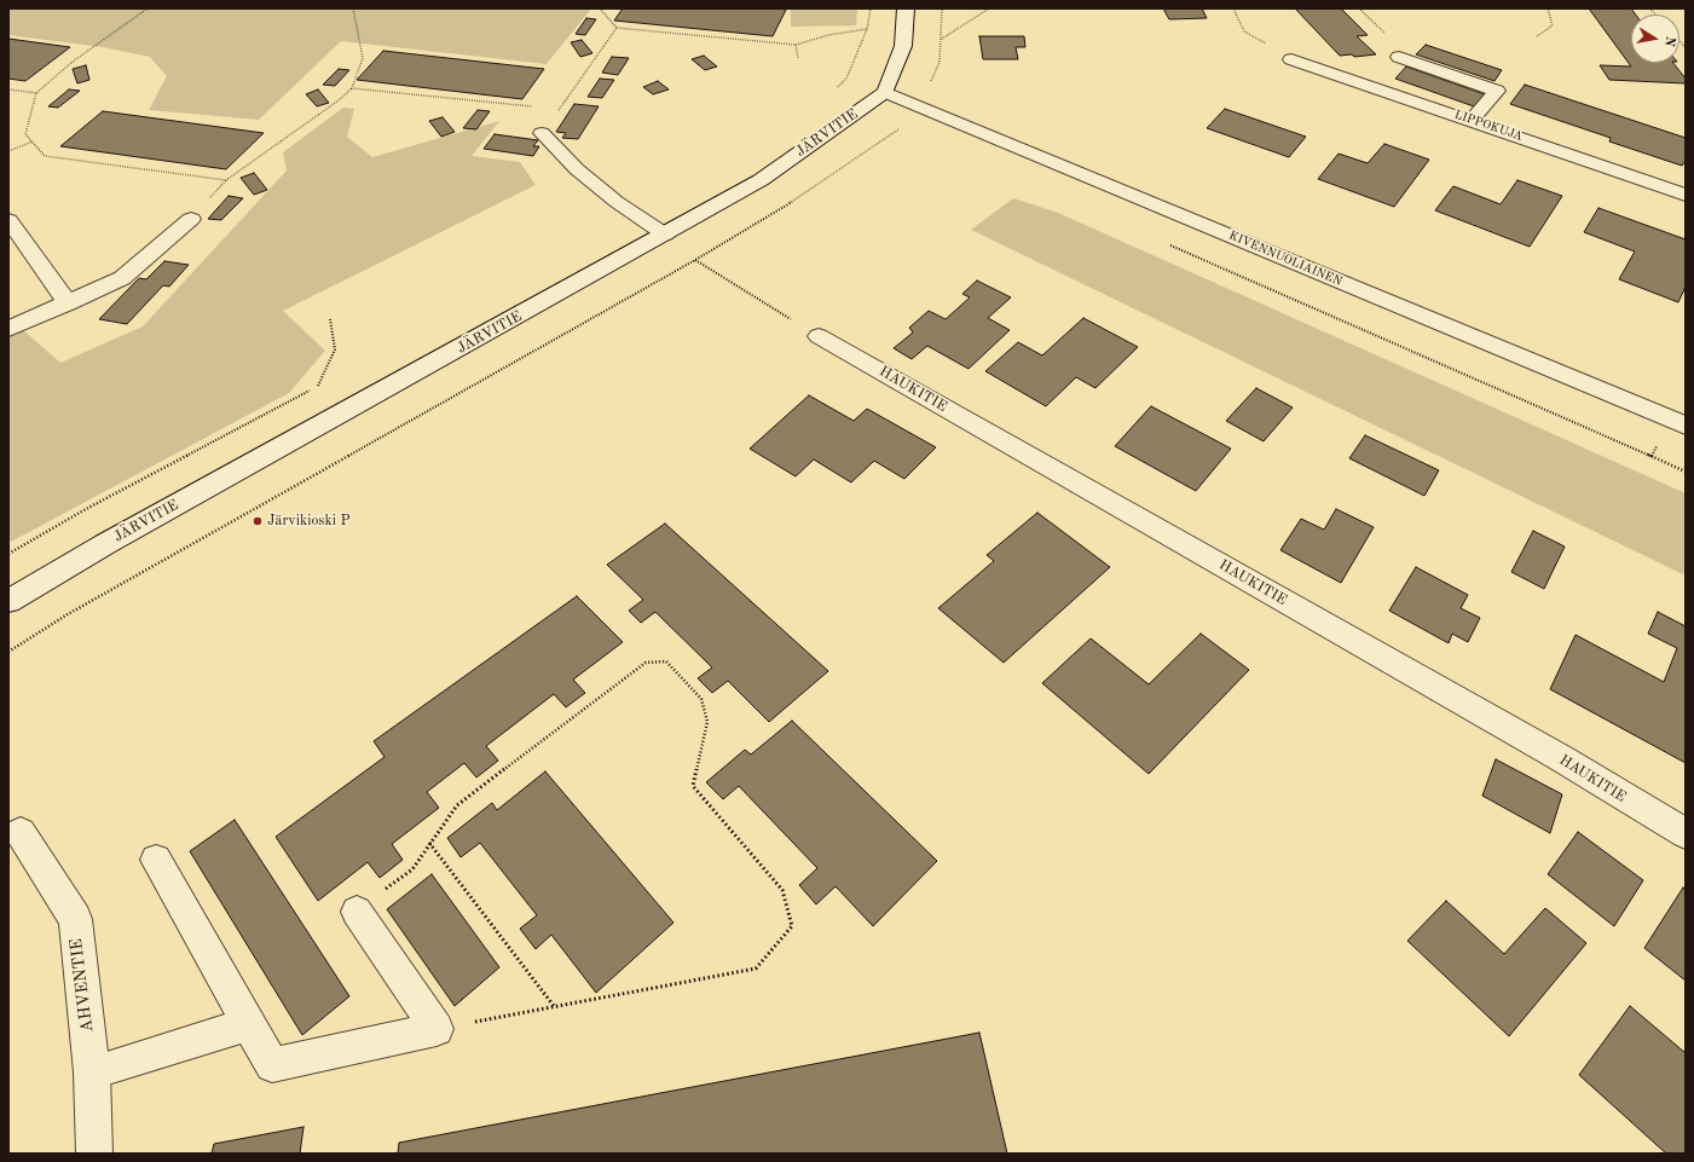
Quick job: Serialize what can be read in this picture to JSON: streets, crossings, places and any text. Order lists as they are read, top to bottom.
{
  "streets": {
    "street": [
      "LIPPOKUJA",
      "JÄRVITIE",
      "KIVENNUOLIAINEN",
      "HAUKITIE",
      "AHVENTIE"
    ]
  },
  "crossings": [
    ["JÄRVITIE", "KIVENNUOLIAINEN"]
  ],
  "places": ["Järvikioski P"],
  "north": "right"
}
